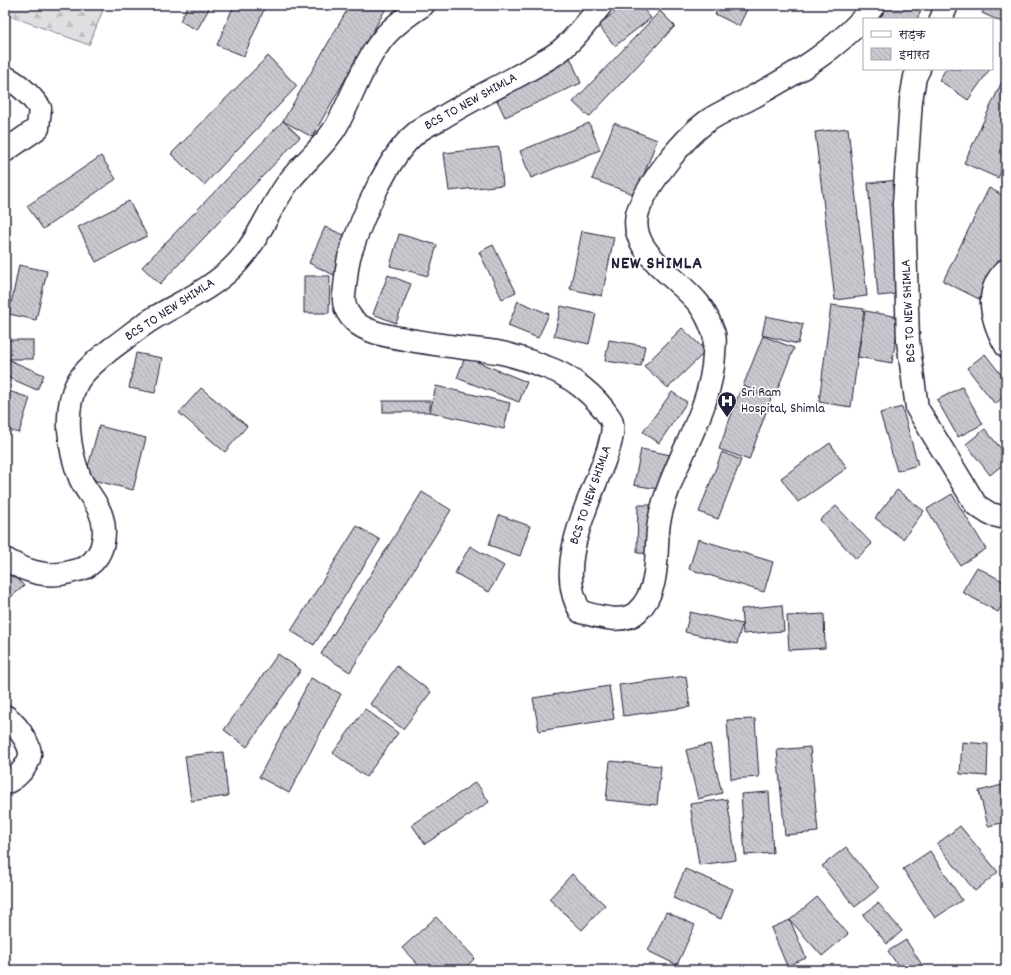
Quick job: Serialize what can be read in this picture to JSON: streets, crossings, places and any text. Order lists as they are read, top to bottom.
{
  "streets": {
    "street": ["BCS TO NEW SHIMLA"]
  },
  "districts": ["NEW SHIMLA"],
  "places": {
    "hospital": ["Sri Ram Hospital, Shimla"]
  },
  "legend": ["सड़क", "इमारत"]
}
